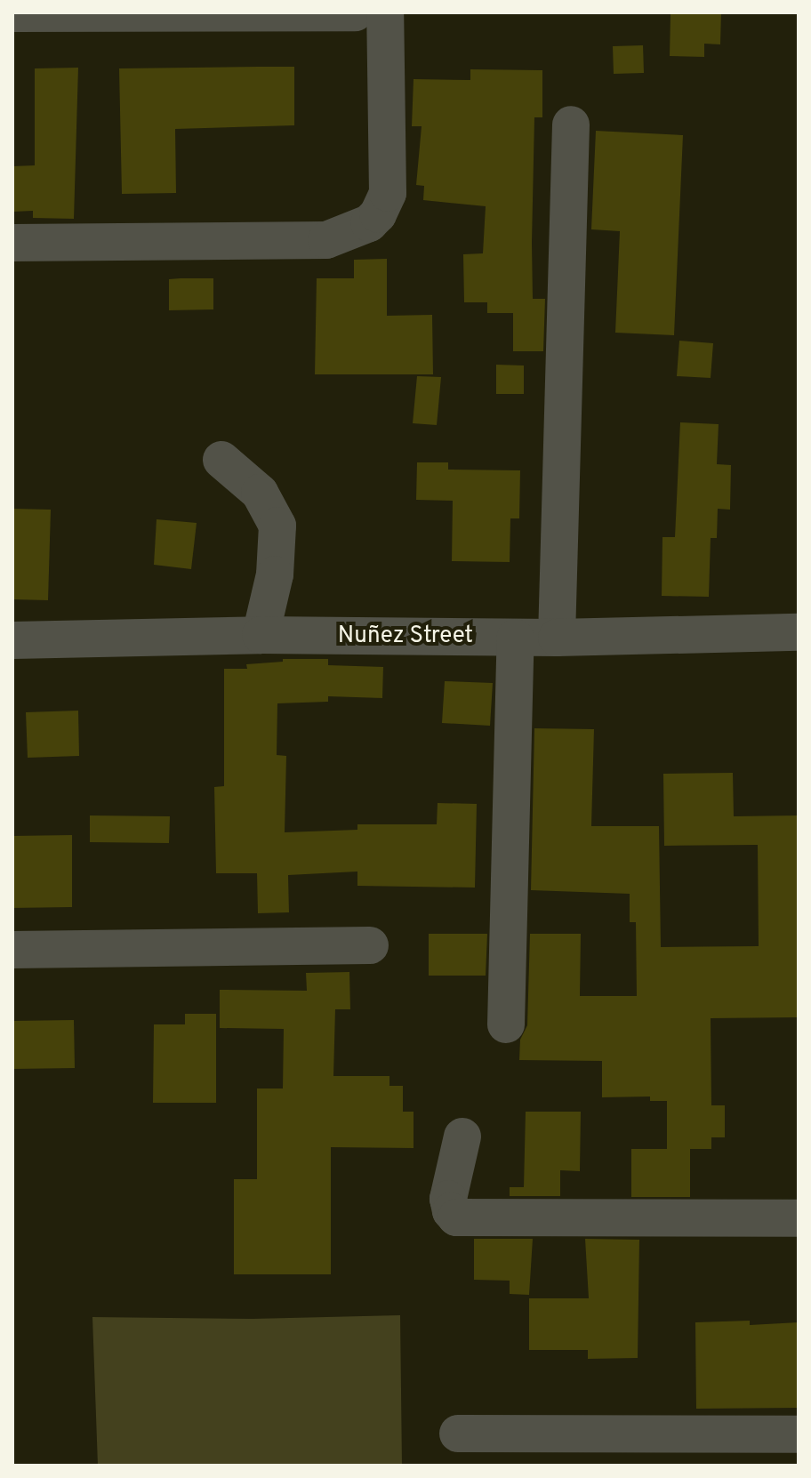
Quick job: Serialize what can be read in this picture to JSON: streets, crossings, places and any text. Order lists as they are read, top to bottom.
{
  "streets": {
    "street": ["Nuñez Street"]
  }
}
